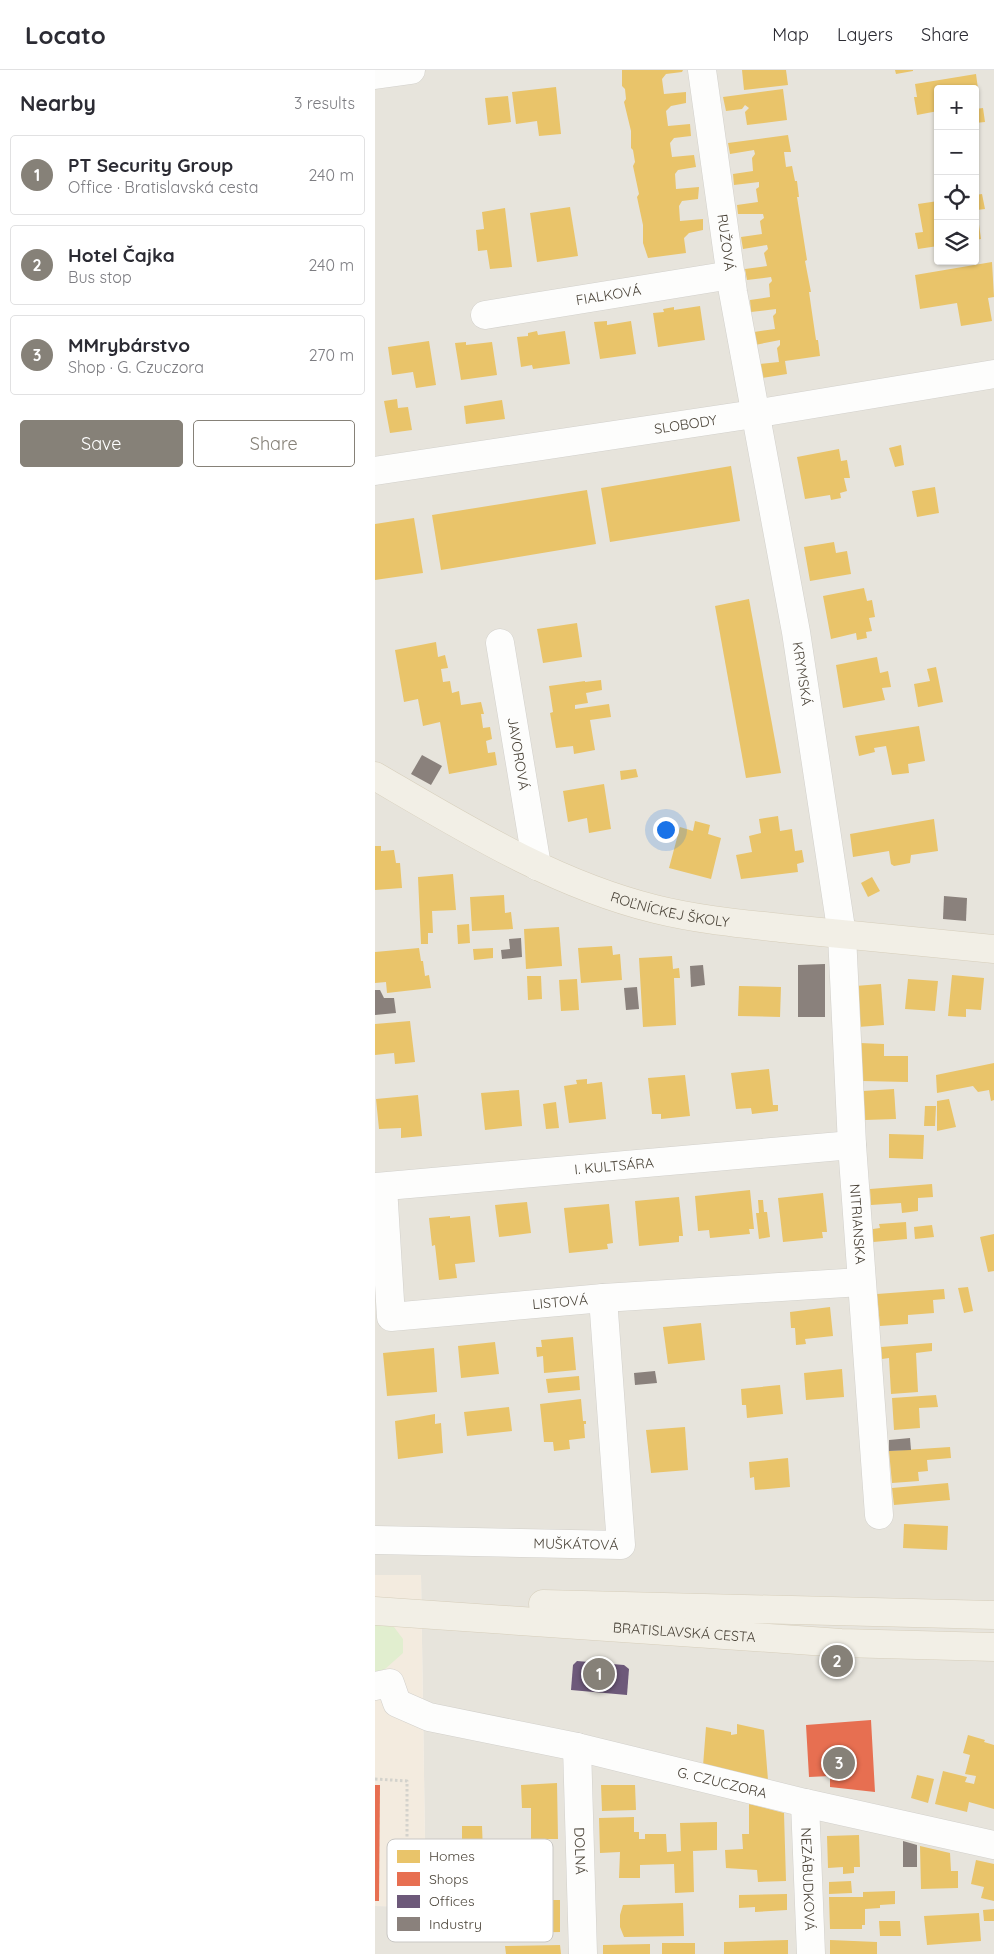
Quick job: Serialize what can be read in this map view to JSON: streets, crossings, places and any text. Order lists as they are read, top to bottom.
{
  "streets": {
    "main road": ["ROĽNÍCKEJ ŠKOLY", "BRATISLAVSKÁ CESTA"],
    "street": [
      "RUŽOVÁ",
      "FIALKOVÁ",
      "SLOBODY",
      "KRYMSKÁ",
      "JAVOROVÁ",
      "I. KULTSÁRA",
      "NITRIANSKA",
      "LISTOVÁ",
      "MUŠKÁTOVÁ",
      "G. CZUCZORA",
      "DOLNÁ",
      "NEZÁBUDKOVÁ"
    ]
  },
  "crossings": [
    ["RUŽOVÁ", "FIALKOVÁ"],
    ["RUŽOVÁ", "SLOBODY"],
    ["RUŽOVÁ", "KRYMSKÁ"],
    ["SLOBODY", "KRYMSKÁ"],
    ["KRYMSKÁ", "ROĽNÍCKEJ ŠKOLY"],
    ["KRYMSKÁ", "NITRIANSKA"],
    ["JAVOROVÁ", "ROĽNÍCKEJ ŠKOLY"],
    ["ROĽNÍCKEJ ŠKOLY", "NITRIANSKA"],
    ["I. KULTSÁRA", "NITRIANSKA"],
    ["I. KULTSÁRA", "LISTOVÁ"],
    ["NITRIANSKA", "LISTOVÁ"],
    ["LISTOVÁ", "MUŠKÁTOVÁ"],
    ["G. CZUCZORA", "DOLNÁ"],
    ["G. CZUCZORA", "NEZÁBUDKOVÁ"]
  ],
  "legend": [
    "Homes",
    "Shops",
    "Offices",
    "Industry"
  ],
  "page": {
    "header": "Locato",
    "nav": ["Map", "Layers", "Share"],
    "heading": ["Nearby", "3 results"],
    "map_buttons": ["+", "−"],
    "list": [
      {
        "mark": "1",
        "name": "PT Security Group",
        "note": "Office · Bratislavská cesta",
        "value": "240 m"
      },
      {
        "mark": "2",
        "name": "Hotel Čajka",
        "note": "Bus stop",
        "value": "240 m"
      },
      {
        "mark": "3",
        "name": "MMrybárstvo",
        "note": "Shop · G. Czuczora",
        "value": "270 m"
      }
    ],
    "buttons": ["Save", "Share"],
    "pins": ["2", "1", "3"]
  }
}
